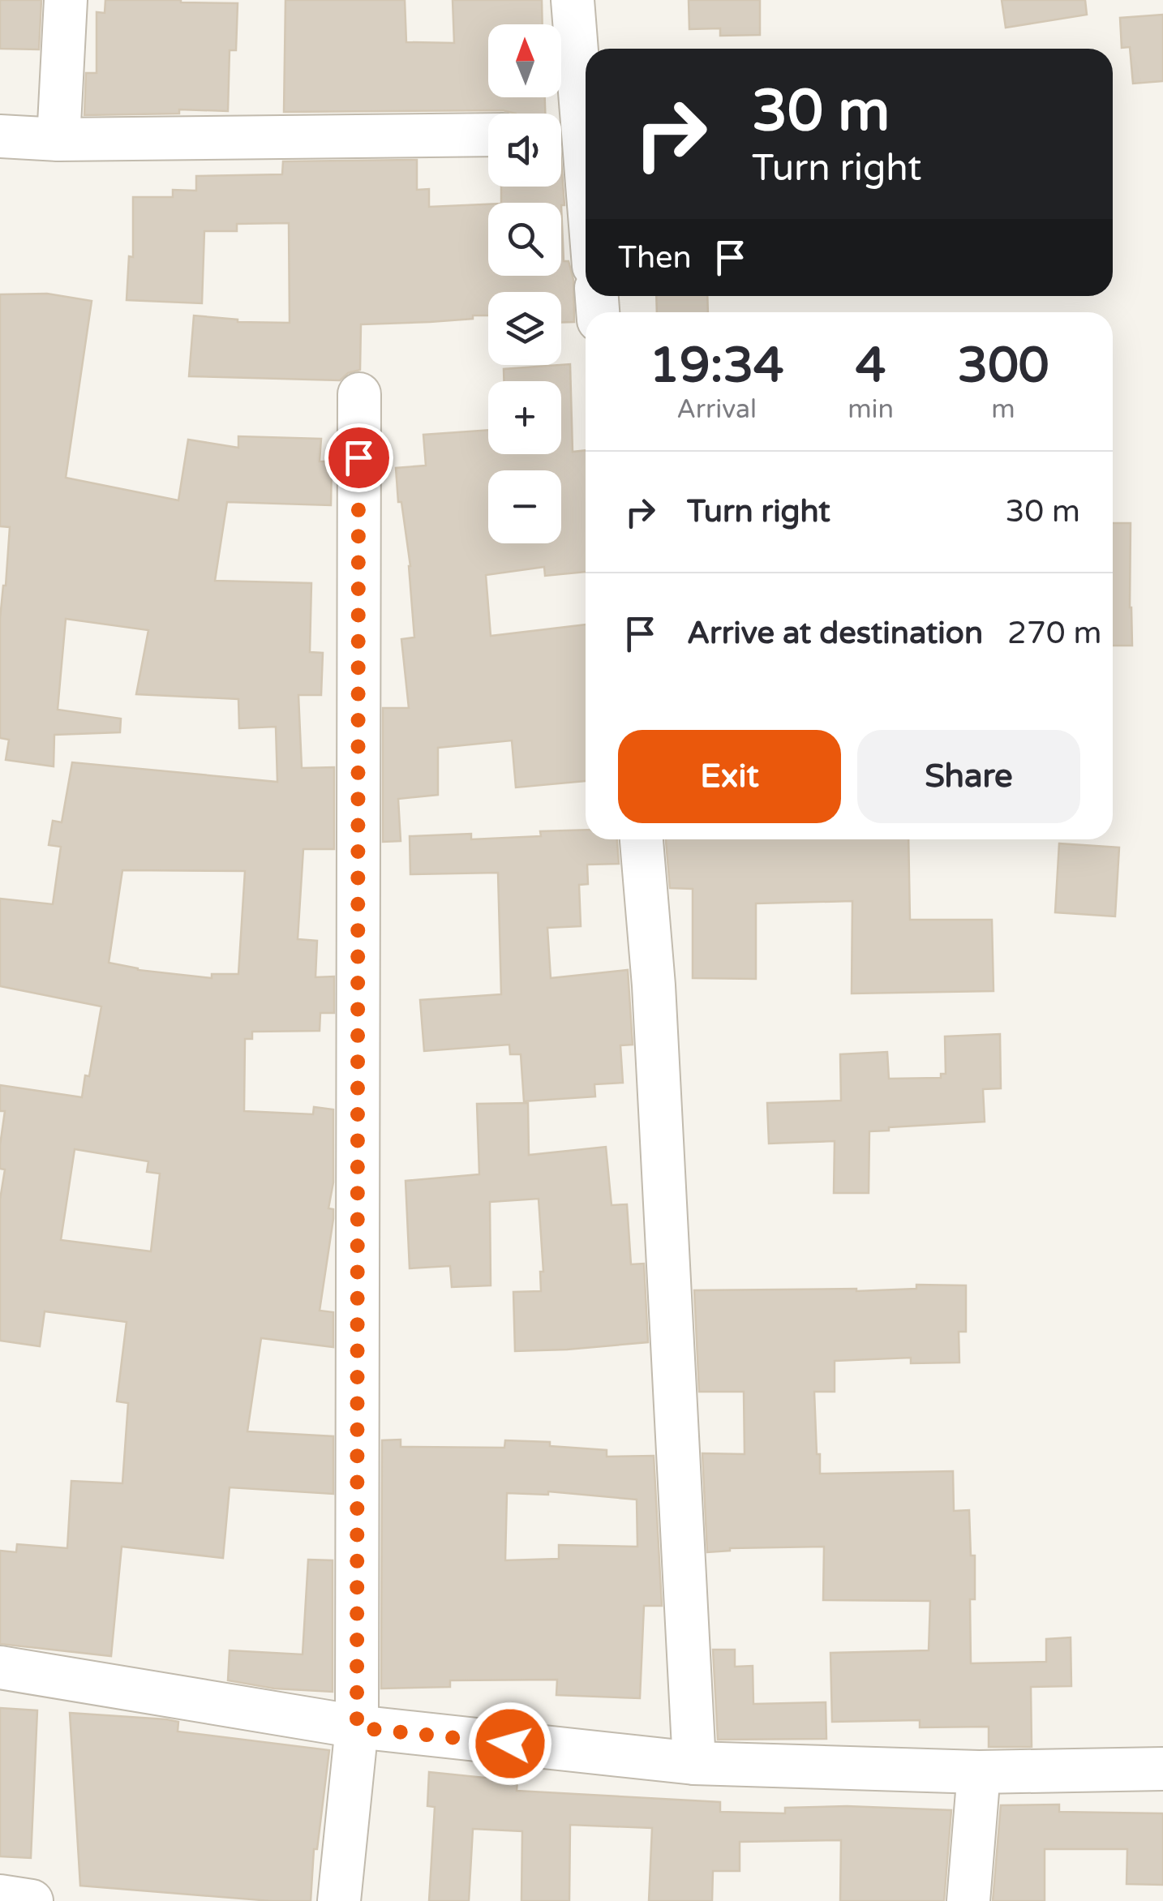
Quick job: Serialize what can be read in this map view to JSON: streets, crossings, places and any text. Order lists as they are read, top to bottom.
{
  "north": "top",
  "page": {
    "map_buttons": ["+", "−"],
    "turn": ["30 m", "Turn right"],
    "then": "Then",
    "eta": [
      "19:34",
      "Arrival",
      "4",
      "min",
      "300",
      "m"
    ],
    "list": [
      {
        "name": "Turn right",
        "value": "30 m"
      },
      {
        "name": "Arrive at destination",
        "value": "270 m"
      }
    ],
    "buttons": ["Exit", "Share"]
  }
}
